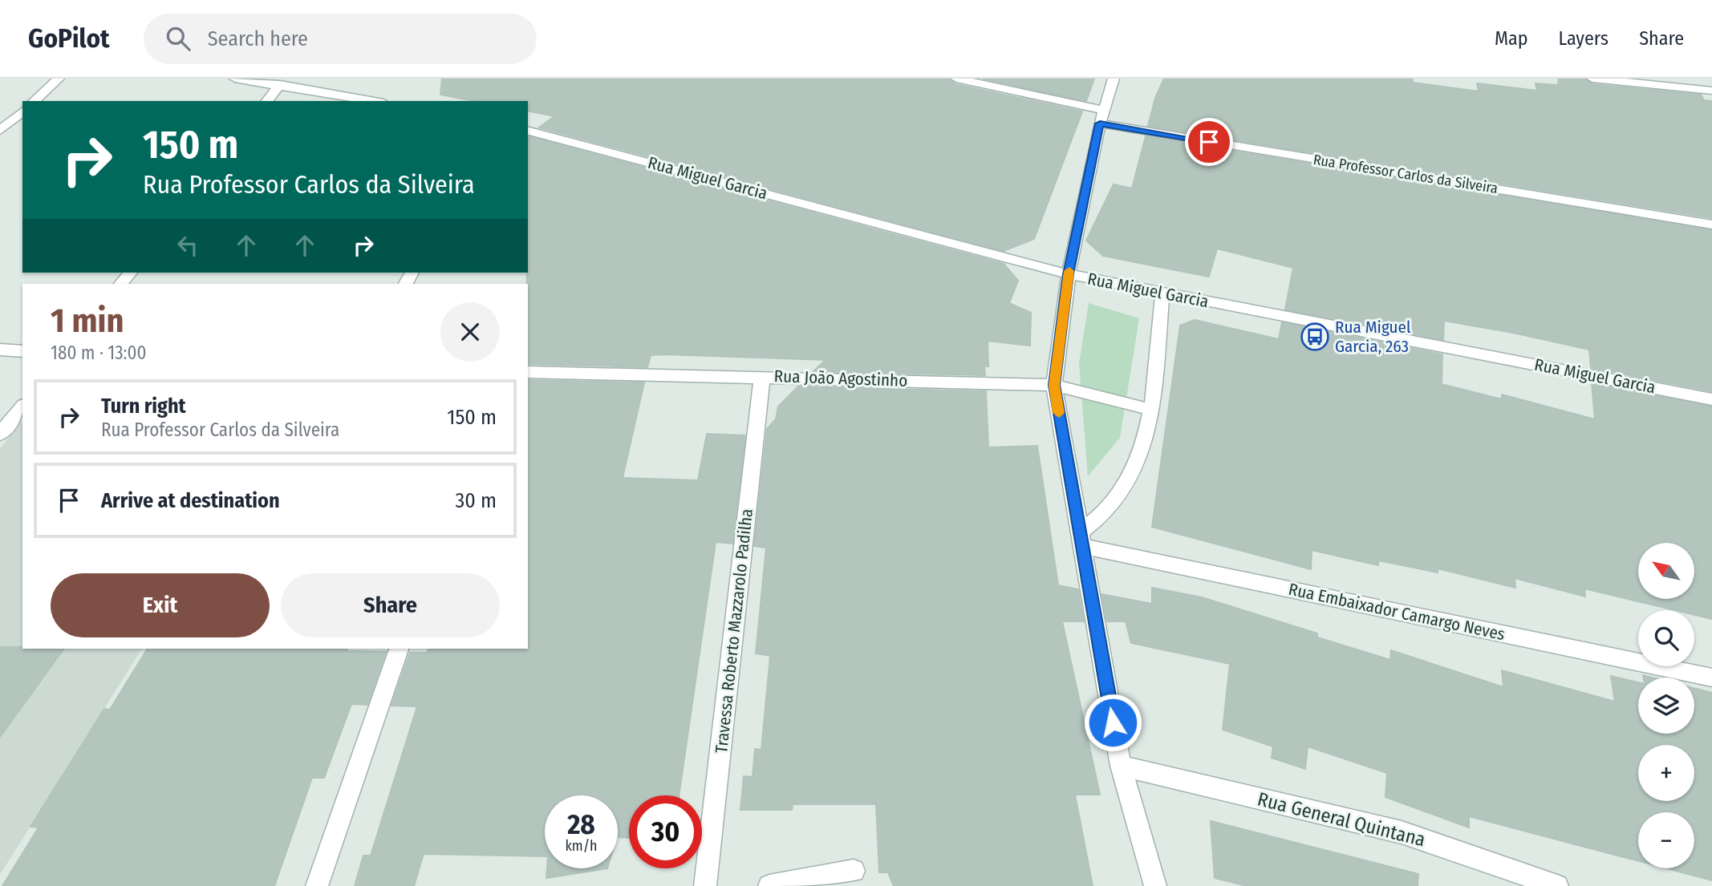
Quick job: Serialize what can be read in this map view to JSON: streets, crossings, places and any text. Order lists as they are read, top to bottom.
{
  "streets": {
    "street": [
      "Rua Professor Carlos da Silveira",
      "Rua Miguel Garcia",
      "Rua João Agostinho",
      "Rua Embaixador Camargo Neves",
      "Travessa Roberto Mazzarolo Padilha",
      "Rua General Quintana"
    ]
  },
  "crossings": [
    ["Rua João Agostinho", "Travessa Roberto Mazzarolo Padilha"]
  ],
  "places": {
    "bus stop": ["Rua Miguel Garcia, 263"]
  },
  "north": "top left",
  "page": {
    "header": "GoPilot",
    "search": "Search here",
    "nav": ["Map", "Layers", "Share"],
    "turn": ["150 m", "Rua Professor Carlos da Silveira"],
    "heading": ["1 min", "180 m · 13:00"],
    "list": [
      {
        "name": "Turn right",
        "note": "Rua Professor Carlos da Silveira",
        "value": "150 m"
      },
      {
        "name": "Arrive at destination",
        "value": "30 m"
      }
    ],
    "map_buttons": ["+", "−"],
    "buttons": ["Exit", "Share"],
    "speed": "28 km/h",
    "limit": "30"
  }
}
